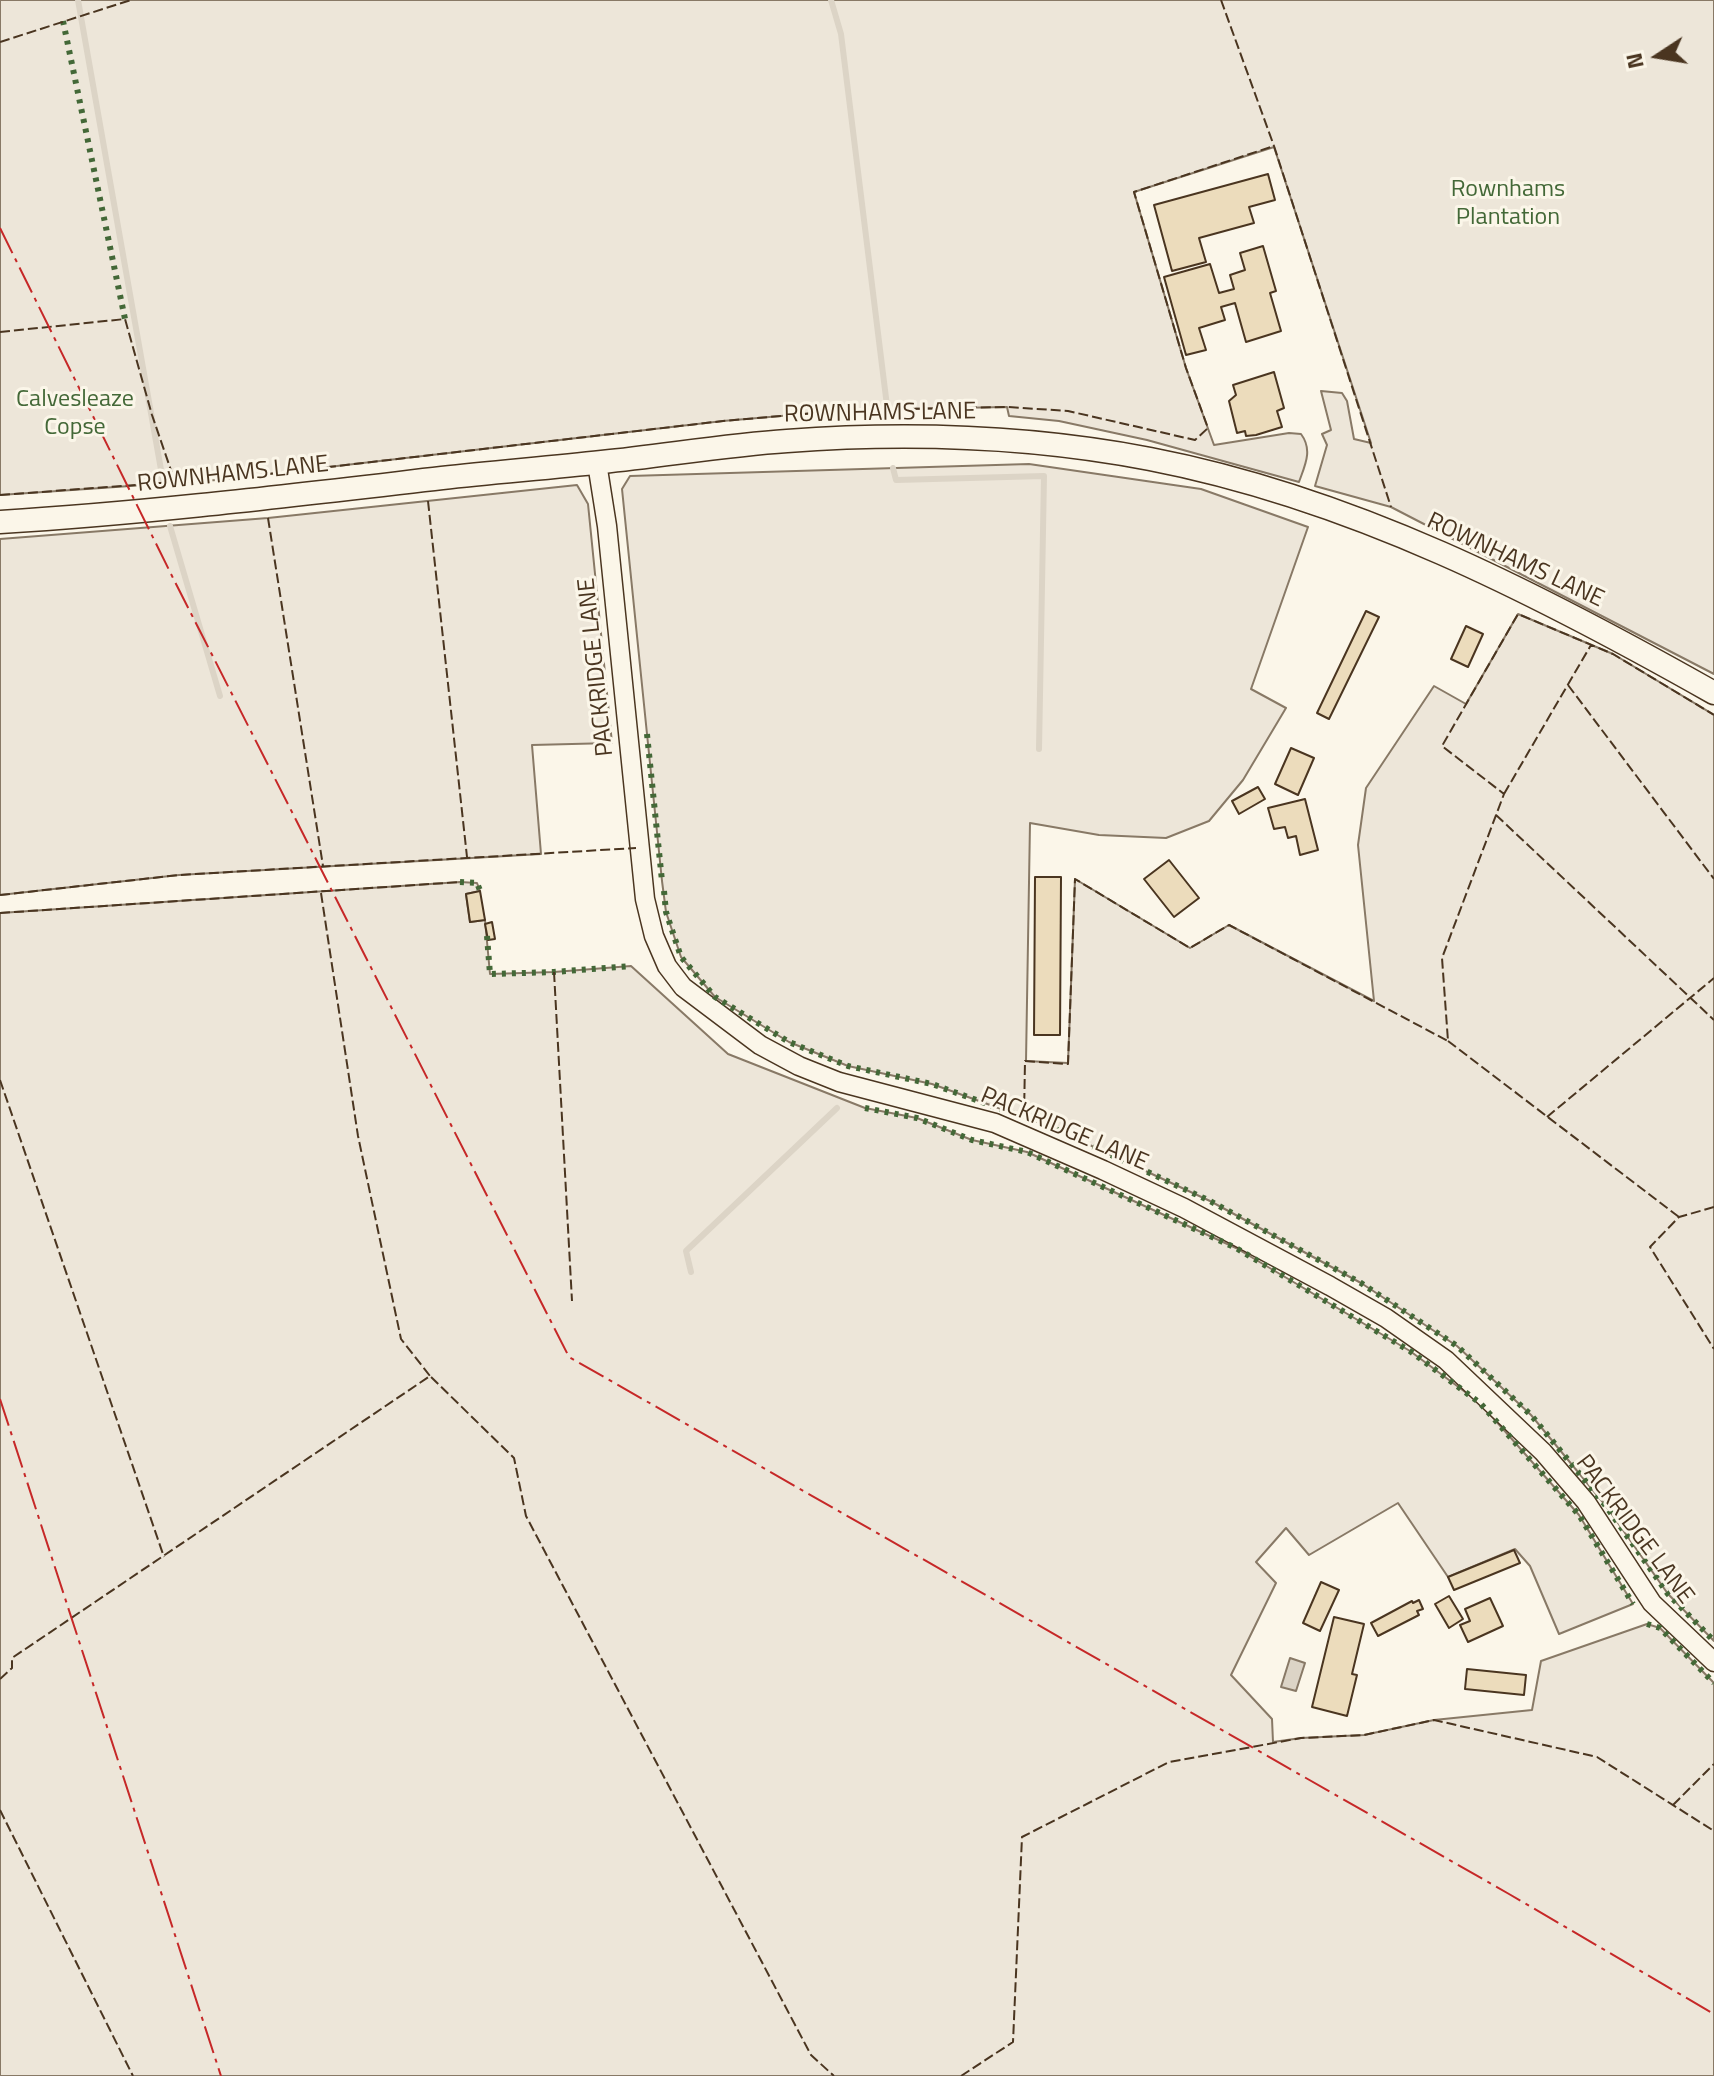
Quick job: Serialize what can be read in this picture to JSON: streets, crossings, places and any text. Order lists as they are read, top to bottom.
{
  "streets": {
    "street": ["ROWNHAMS LANE", "PACKRIDGE LANE"]
  },
  "crossings": [
    ["ROWNHAMS LANE", "PACKRIDGE LANE"]
  ],
  "parks": ["Rownhams Plantation", "Calvesleaze Copse"],
  "north": "left"
}
